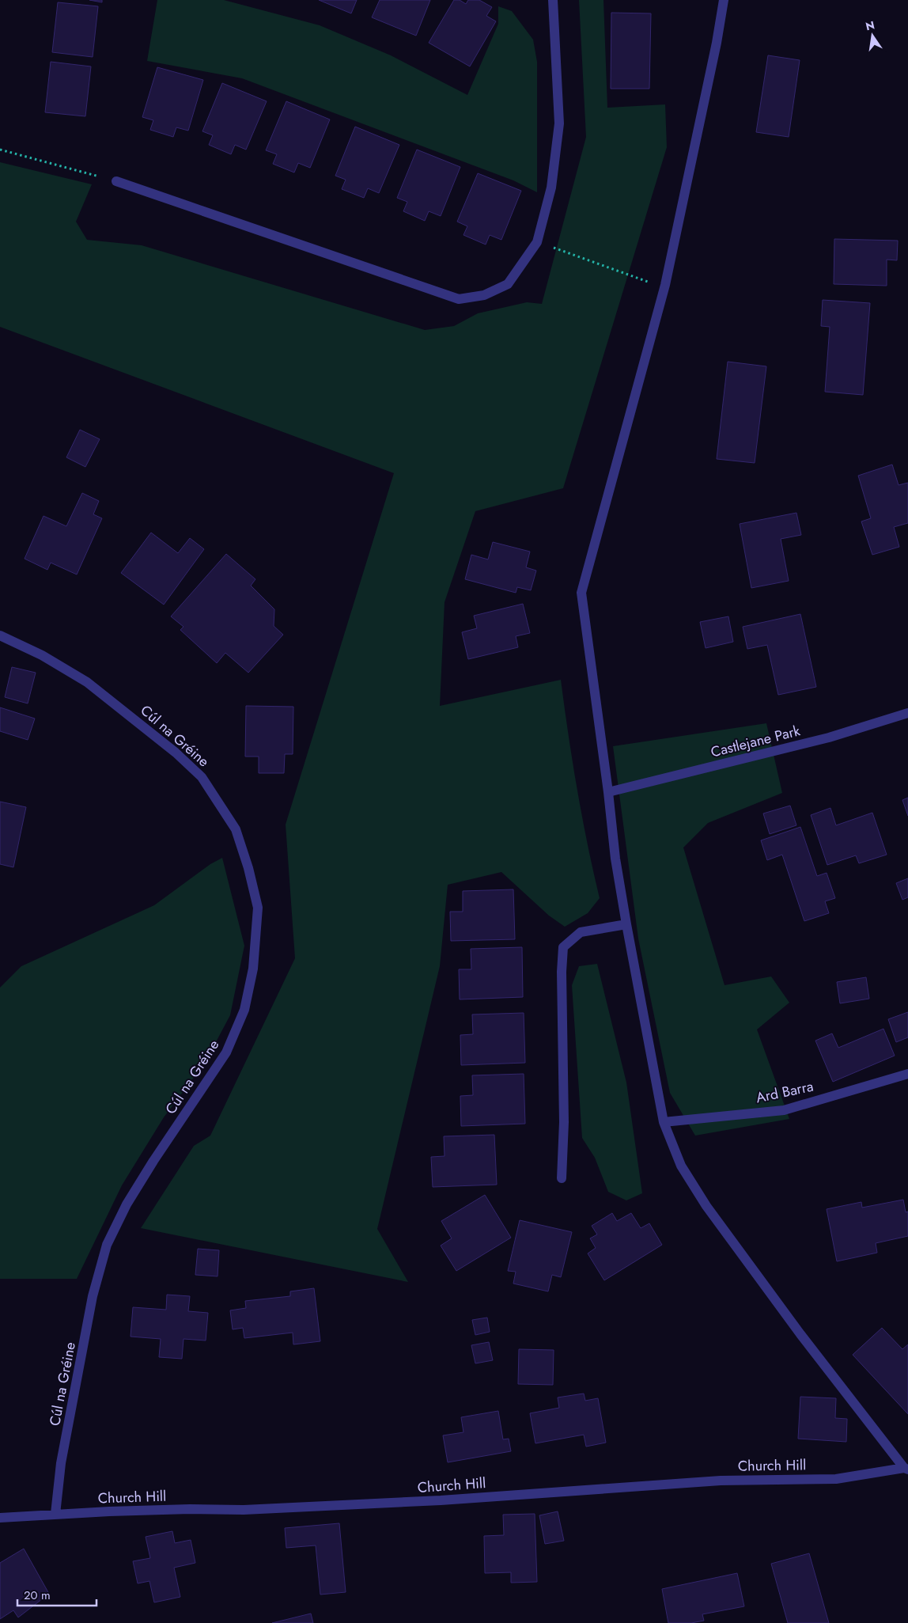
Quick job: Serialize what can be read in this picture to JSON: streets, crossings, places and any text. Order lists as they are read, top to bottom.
{
  "streets": {
    "street": [
      "Cúl na Gréine",
      "Castlejane Park",
      "Ard Barra",
      "Church Hill"
    ]
  },
  "crossings": [
    ["Cúl na Gréine", "Church Hill"]
  ],
  "scale_bar": "20 m",
  "north": "top"
}
